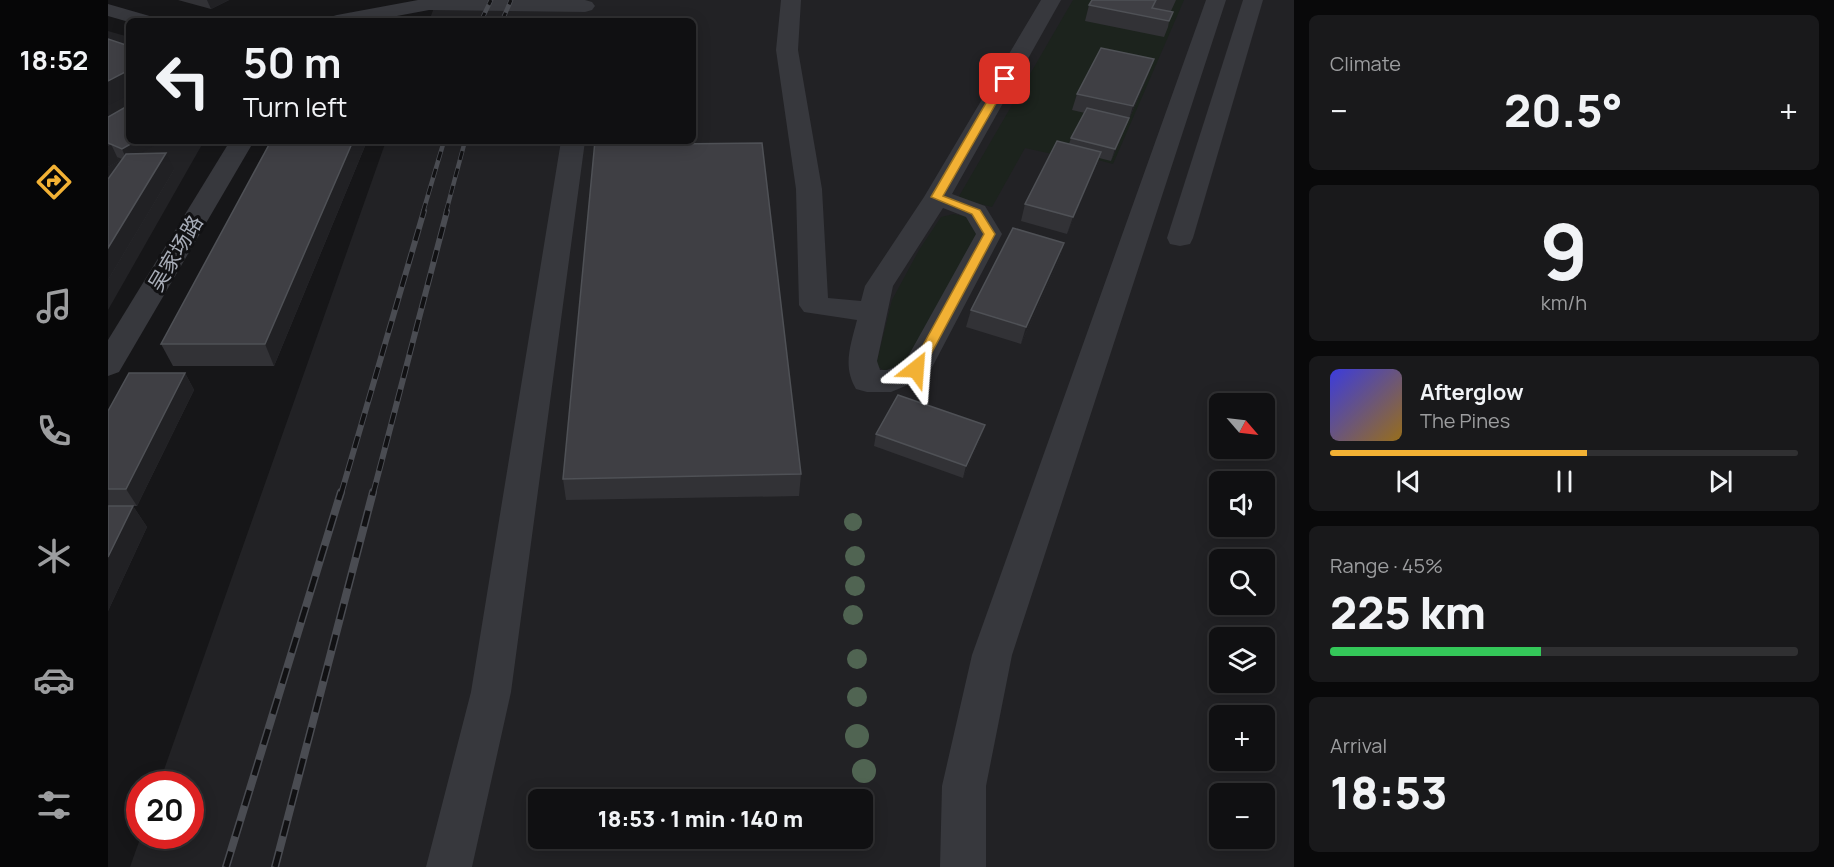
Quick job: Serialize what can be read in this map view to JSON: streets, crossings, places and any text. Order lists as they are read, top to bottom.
{
  "streets": {
    "street": ["吴家场路"]
  },
  "north": "bottom right",
  "page": {
    "tabs": "18:52",
    "tile": [
      "Climate",
      ["9", "km/h"],
      ["Range · 45%", "225 km"],
      ["Arrival", "18:53"]
    ],
    "turn": ["50 m", "Turn left"],
    "heat": ["−", "20.5°", "+"],
    "song": ["Afterglow", "The Pines"],
    "map_buttons": ["+", "−"],
    "limit": "20",
    "trip": "18:53 · 1 min · 140 m"
  }
}
